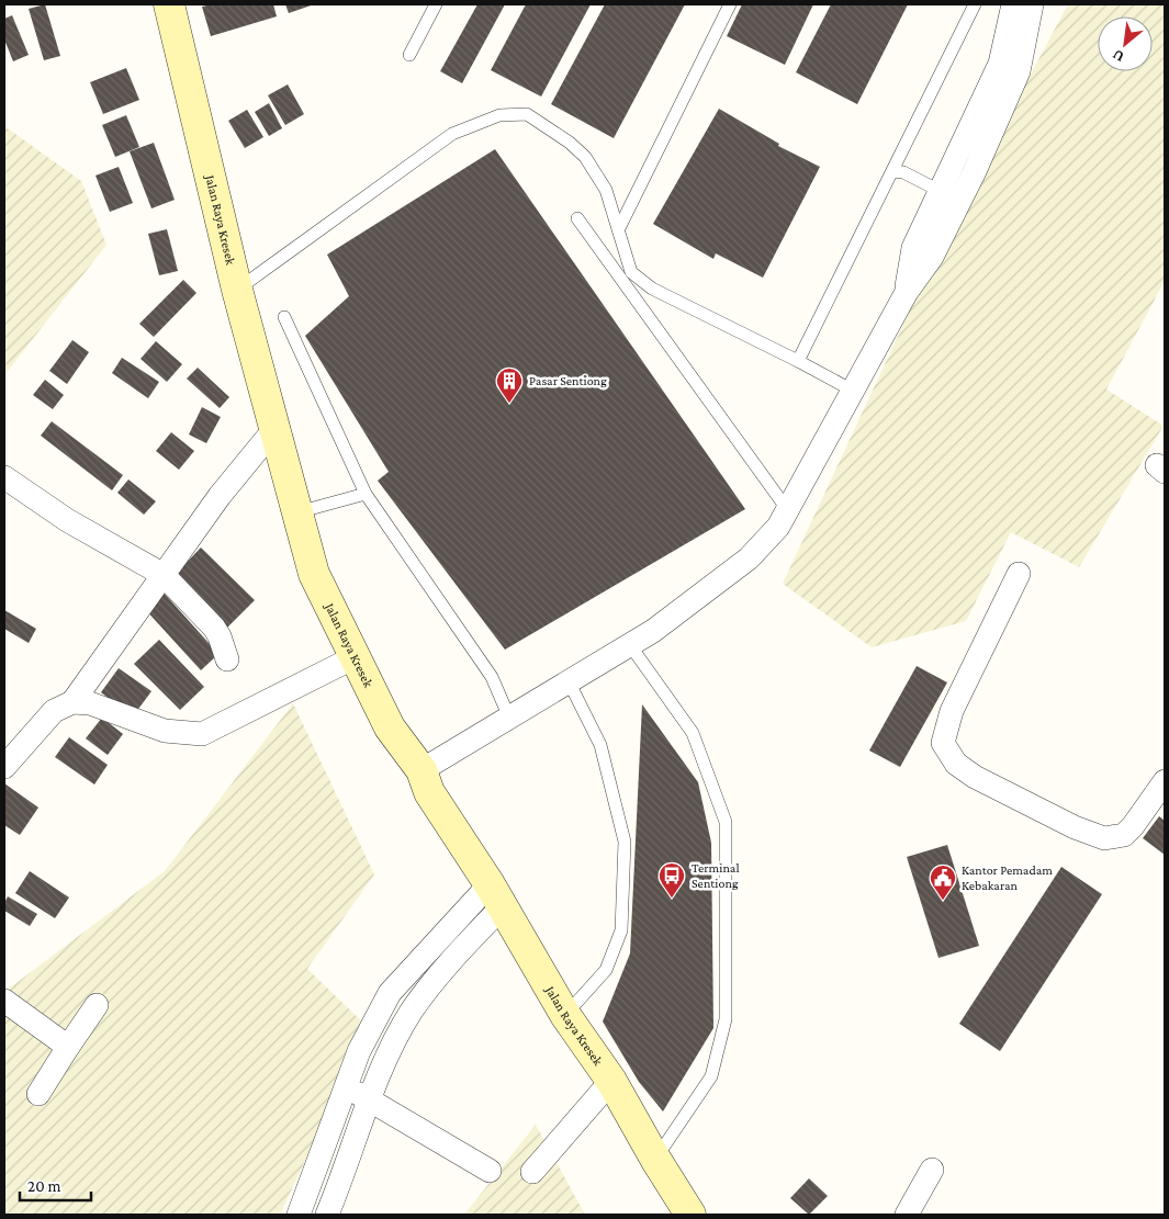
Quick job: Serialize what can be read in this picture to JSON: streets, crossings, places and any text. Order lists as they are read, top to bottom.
{
  "streets": {
    "main road": ["Jalan Raya Kresek"]
  },
  "places": {
    "building": ["Pasar Sentiong"],
    "bus stop": ["Terminal Sentiong"],
    "public building": ["Kantor Pemadam Kebakaran"]
  },
  "scale_bar": "20 m",
  "north": "bottom left"
}
